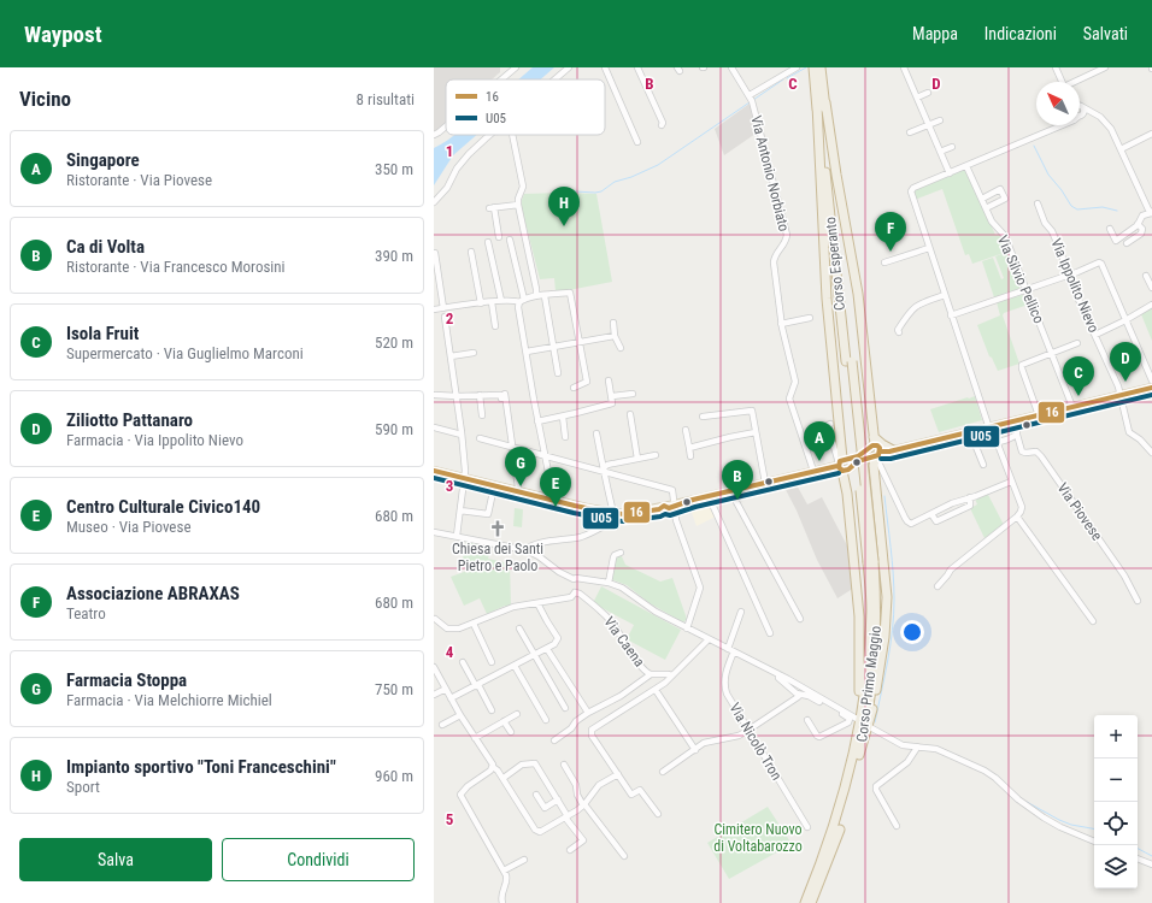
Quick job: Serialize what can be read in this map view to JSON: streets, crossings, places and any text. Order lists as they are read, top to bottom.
{
  "streets": {
    "highway": ["Corso Esperanto", "Corso Primo Maggio"],
    "street": [
      "Via Antonio Norbiato",
      "Via Silvio Pellico",
      "Via Ippolito Nievo",
      "Via Piovese",
      "Via Caena",
      "Via Nicolò Tron"
    ]
  },
  "crossings": [
    ["Corso Esperanto", "Corso Primo Maggio"]
  ],
  "parks": ["Cimitero Nuovo di Voltabarozzo"],
  "places": {
    "church": ["Chiesa dei Santi Pietro e Paolo"]
  },
  "lines": ["transit line 16", "transit line U05"],
  "legend": ["16", "U05"],
  "north": "top left",
  "page": {
    "header": "Waypost",
    "nav": ["Mappa", "Indicazioni", "Salvati"],
    "heading": ["Vicino", "8 risultati"],
    "list": [
      {
        "mark": "A",
        "name": "Singapore",
        "note": "Ristorante · Via Piovese",
        "value": "350 m"
      },
      {
        "mark": "B",
        "name": "Ca di Volta",
        "note": "Ristorante · Via Francesco Morosini",
        "value": "390 m"
      },
      {
        "mark": "C",
        "name": "Isola Fruit",
        "note": "Supermercato · Via Guglielmo Marconi",
        "value": "520 m"
      },
      {
        "mark": "D",
        "name": "Ziliotto Pattanaro",
        "note": "Farmacia · Via Ippolito Nievo",
        "value": "590 m"
      },
      {
        "mark": "E",
        "name": "Centro Culturale Civico140",
        "note": "Museo · Via Piovese",
        "value": "680 m"
      },
      {
        "mark": "F",
        "name": "Associazione ABRAXAS",
        "note": "Teatro",
        "value": "680 m"
      },
      {
        "mark": "G",
        "name": "Farmacia Stoppa",
        "note": "Farmacia · Via Melchiorre Michiel",
        "value": "750 m"
      },
      {
        "mark": "H",
        "name": "Impianto sportivo \"Toni Franceschini\"",
        "note": "Sport",
        "value": "960 m"
      }
    ],
    "pins": [
      "H",
      "F",
      "D",
      "C",
      "A",
      "G",
      "B",
      "E"
    ],
    "map_buttons": ["+", "−"],
    "buttons": ["Salva", "Condividi"]
  },
  "grid": {
    "columns": ["B", "C", "D"],
    "rows": [
      "1",
      "2",
      "3",
      "4",
      "5"
    ]
  }
}
